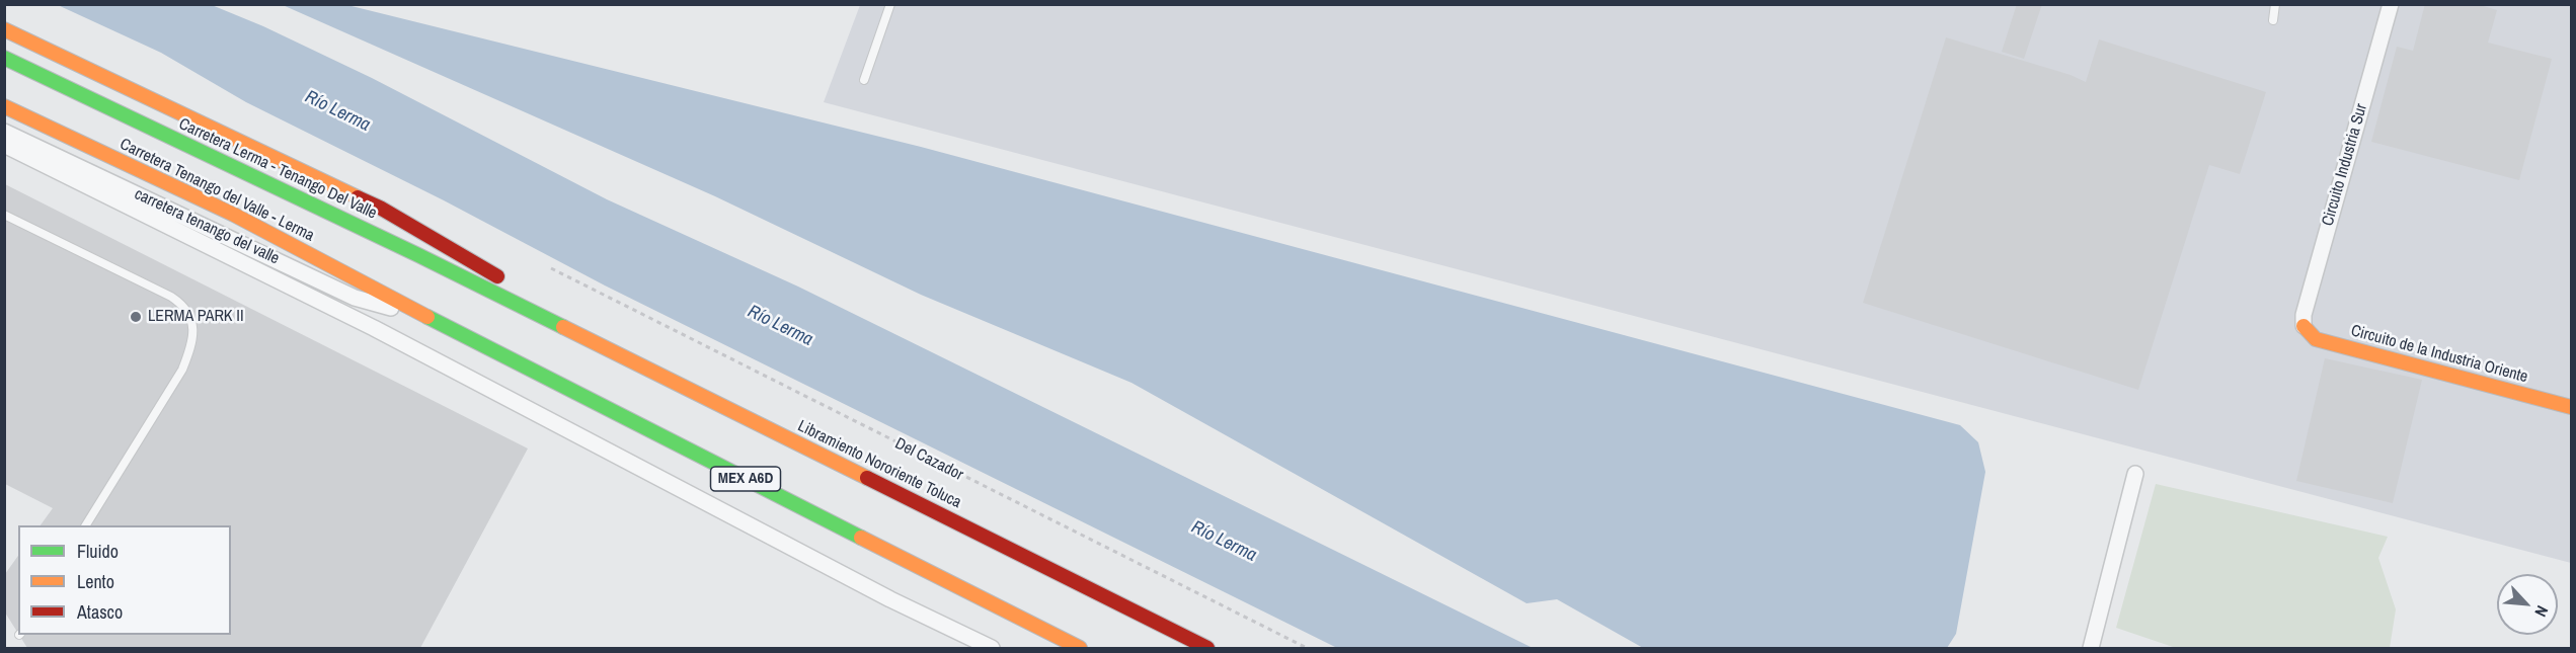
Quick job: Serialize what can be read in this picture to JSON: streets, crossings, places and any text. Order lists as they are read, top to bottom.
{
  "streets": {
    "highway": [
      "Carretera Lerma - Tenango Del Valle",
      "Carretera Tenango del Valle - Lerma",
      "Circuito de la Industria Oriente",
      "Libramiento Nororiente Toluca",
      "MEX A6D"
    ],
    "street": ["Circuito Industria Sur", "carretera tenango del valle"],
    "path": ["Del Cazador"]
  },
  "crossings": [
    ["Circuito Industria Sur", "Circuito de la Industria Oriente"],
    ["Carretera Lerma - Tenango Del Valle", "Libramiento Nororiente Toluca"],
    ["Carretera Tenango del Valle - Lerma", "carretera tenango del valle"],
    ["Carretera Tenango del Valle - Lerma", "MEX A6D"],
    ["carretera tenango del valle", "MEX A6D"]
  ],
  "water": ["Río Lerma"],
  "places": ["LERMA PARK II"],
  "legend": ["Fluido", "Lento", "Atasco"],
  "north": "bottom right"
}
